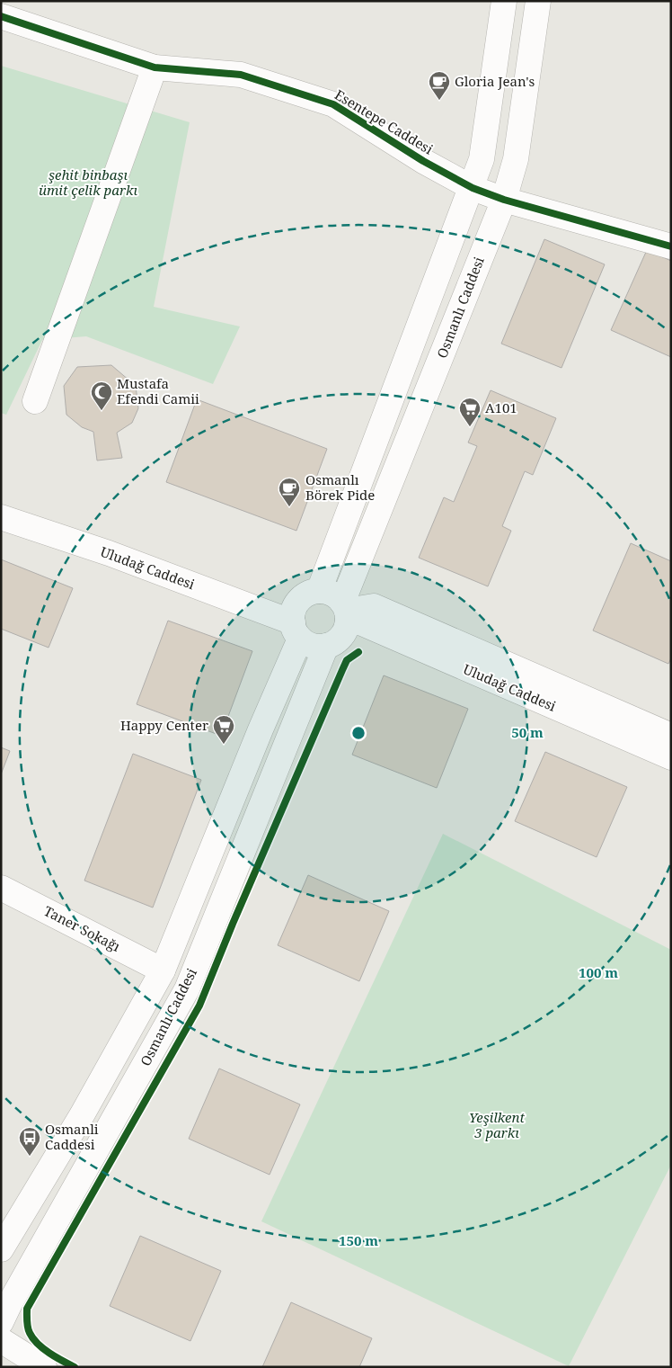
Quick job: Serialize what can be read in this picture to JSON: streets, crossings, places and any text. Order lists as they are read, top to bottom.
{
  "streets": {
    "main road": [
      "Esentepe Caddesi",
      "Osmanlı Caddesi",
      "Uludağ Caddesi",
      "Taner Sokağı"
    ]
  },
  "crossings": [
    ["Esentepe Caddesi", "Osmanlı Caddesi"],
    ["Osmanlı Caddesi", "Uludağ Caddesi"],
    ["Osmanlı Caddesi", "Taner Sokağı"]
  ],
  "parks": ["şehit binbaşı ümit çelik parkı", "Yeşilkent 3 parkı"],
  "places": {
    "cafe": ["Gloria Jean's", "Osmanlı Börek Pide"],
    "mosque": ["Mustafa Efendi Camii"],
    "supermarket": ["A101", "Happy Center"],
    "bus stop": ["Osmanli Caddesi"]
  },
  "rings": ["50 m", "100 m", "150 m"]
}
